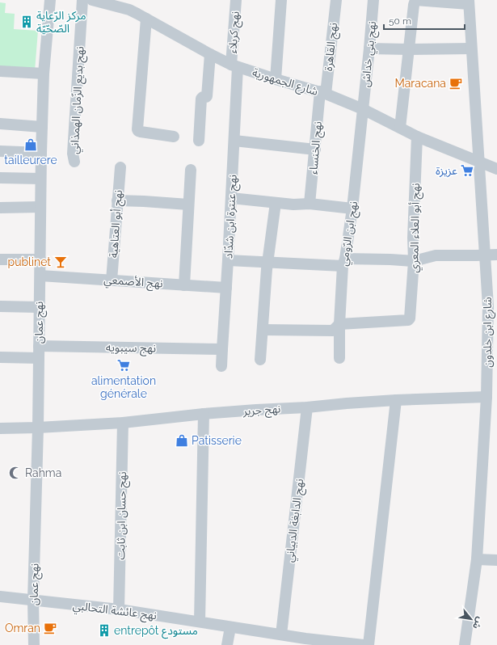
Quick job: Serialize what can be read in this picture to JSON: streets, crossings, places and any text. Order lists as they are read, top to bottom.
{
  "streets": {
    "street": [
      "نهج كربلاء",
      "نهج القاهرة",
      "نهج بني خداش",
      "شارع الجمهورية",
      "نهج بديع الزّمان الهمذاني",
      "نهج الخنساء",
      "نهج عنترة ابن شدّاد",
      "نهج أبو العتاهية",
      "نهج أبو العلاء المعري",
      "نهج ابن الرّومي",
      "نهج الأصمعي",
      "نهج عمان",
      "شارع ابن خلدون",
      "نهج سيبويه",
      "نهج جرير",
      "نهج حسان ابن ثابت",
      "نهج الدابغة الدبياني",
      "نهج عائشة التحالبي"
    ]
  },
  "crossings": [
    ["نهج كربلاء", "شارع الجمهورية"],
    ["نهج كربلاء", "نهج عنترة ابن شدّاد"],
    ["نهج القاهرة", "شارع الجمهورية"],
    ["نهج القاهرة", "نهج الخنساء"],
    ["نهج بني خداش", "شارع الجمهورية"],
    ["نهج بني خداش", "نهج ابن الرّومي"],
    ["شارع الجمهورية", "نهج الخنساء"],
    ["شارع الجمهورية", "نهج عنترة ابن شدّاد"],
    ["شارع الجمهورية", "نهج أبو العلاء المعري"],
    ["شارع الجمهورية", "نهج ابن الرّومي"],
    ["شارع الجمهورية", "شارع ابن خلدون"],
    ["نهج عنترة ابن شدّاد", "نهج الأصمعي"],
    ["نهج عنترة ابن شدّاد", "نهج سيبويه"],
    ["نهج أبو العتاهية", "نهج الأصمعي"],
    ["نهج أبو العلاء المعري", "نهج ابن الرّومي"],
    ["نهج الأصمعي", "نهج عمان"],
    ["نهج عمان", "نهج سيبويه"],
    ["نهج عمان", "نهج جرير"],
    ["نهج عمان", "نهج عائشة التحالبي"],
    ["شارع ابن خلدون", "نهج جرير"],
    ["نهج جرير", "نهج حسان ابن ثابت"],
    ["نهج جرير", "نهج الدابغة الدبياني"],
    ["نهج حسان ابن ثابت", "نهج عائشة التحالبي"],
    ["نهج الدابغة الدبياني", "نهج عائشة التحالبي"]
  ],
  "places": {
    "building": ["مركز الرّعاية الصّحّيّة", "entrepôt مستودع"],
    "cafe": ["Maracana", "Omran"],
    "shop": ["tailleurere", "Patisserie"],
    "supermarket": ["عزيزة", "alimentation générale"],
    "bar": ["publinet"],
    "mosque": ["Rahma"]
  },
  "scale_bar": "50 m",
  "north": "bottom right"
}
